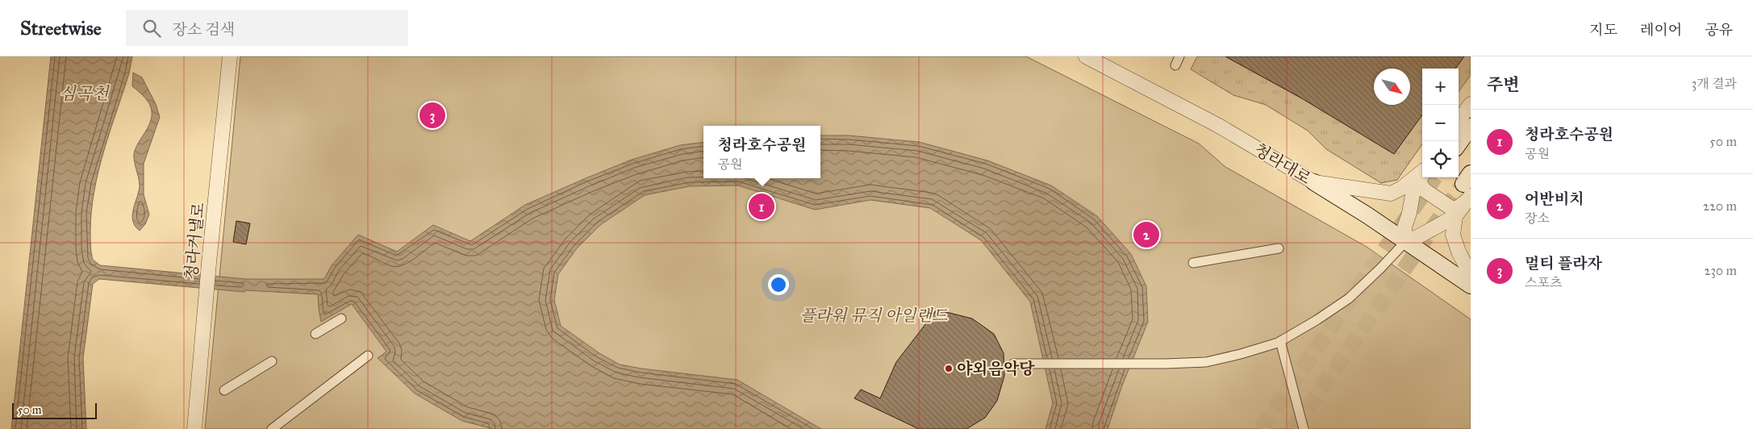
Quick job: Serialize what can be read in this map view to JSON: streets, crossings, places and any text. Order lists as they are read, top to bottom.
{
  "streets": {
    "main road": ["청라대로"],
    "street": ["청라커낼로"]
  },
  "water": ["심곡천"],
  "parks": ["플라워 뮤직 아일랜드"],
  "places": ["야외음악당"],
  "scale_bar": "50 m",
  "north": "bottom right",
  "page": {
    "header": "Streetwise",
    "search": "장소 검색",
    "nav": ["지도", "레이어", "공유"],
    "heading": ["주변", "3개 결과"],
    "map_buttons": ["+", "−"],
    "pins": ["3", "1", "2"],
    "list": [
      {
        "mark": "1",
        "name": "청라호수공원",
        "note": "공원",
        "value": "50 m"
      },
      {
        "mark": "2",
        "name": "어반비치",
        "note": "장소",
        "value": "220 m"
      },
      {
        "mark": "3",
        "name": "멀티 플라자",
        "note": "스포츠",
        "value": "230 m"
      }
    ],
    "popup": ["청라호수공원", "공원"],
    "scale": "50 m"
  }
}
